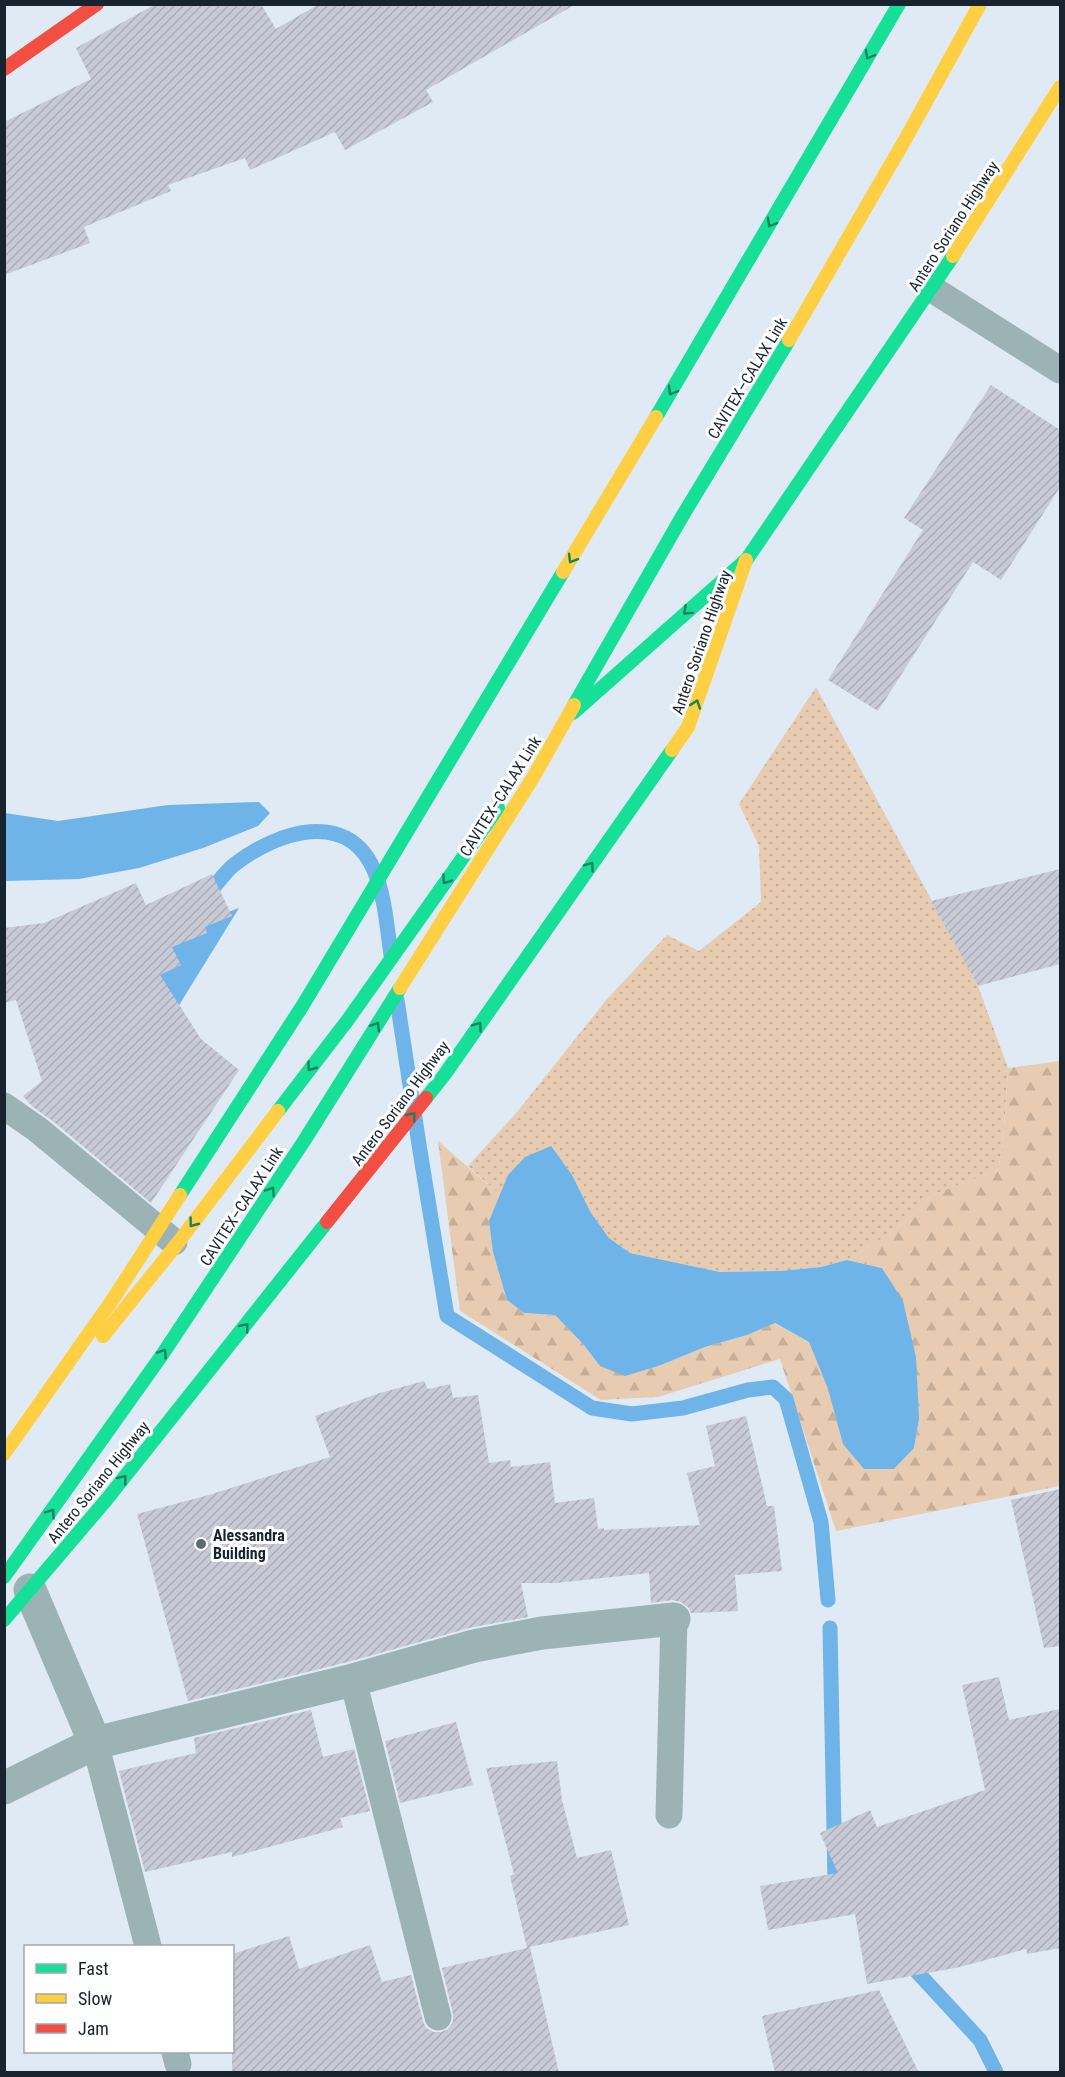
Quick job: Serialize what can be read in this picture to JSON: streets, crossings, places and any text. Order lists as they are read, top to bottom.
{
  "streets": {
    "main road": ["Antero Soriano Highway", "CAVITEX–CALAX Link"]
  },
  "crossings": [
    ["Antero Soriano Highway", "CAVITEX–CALAX Link"]
  ],
  "places": ["Alessandra Building"],
  "legend": ["Fast", "Slow", "Jam"]
}
